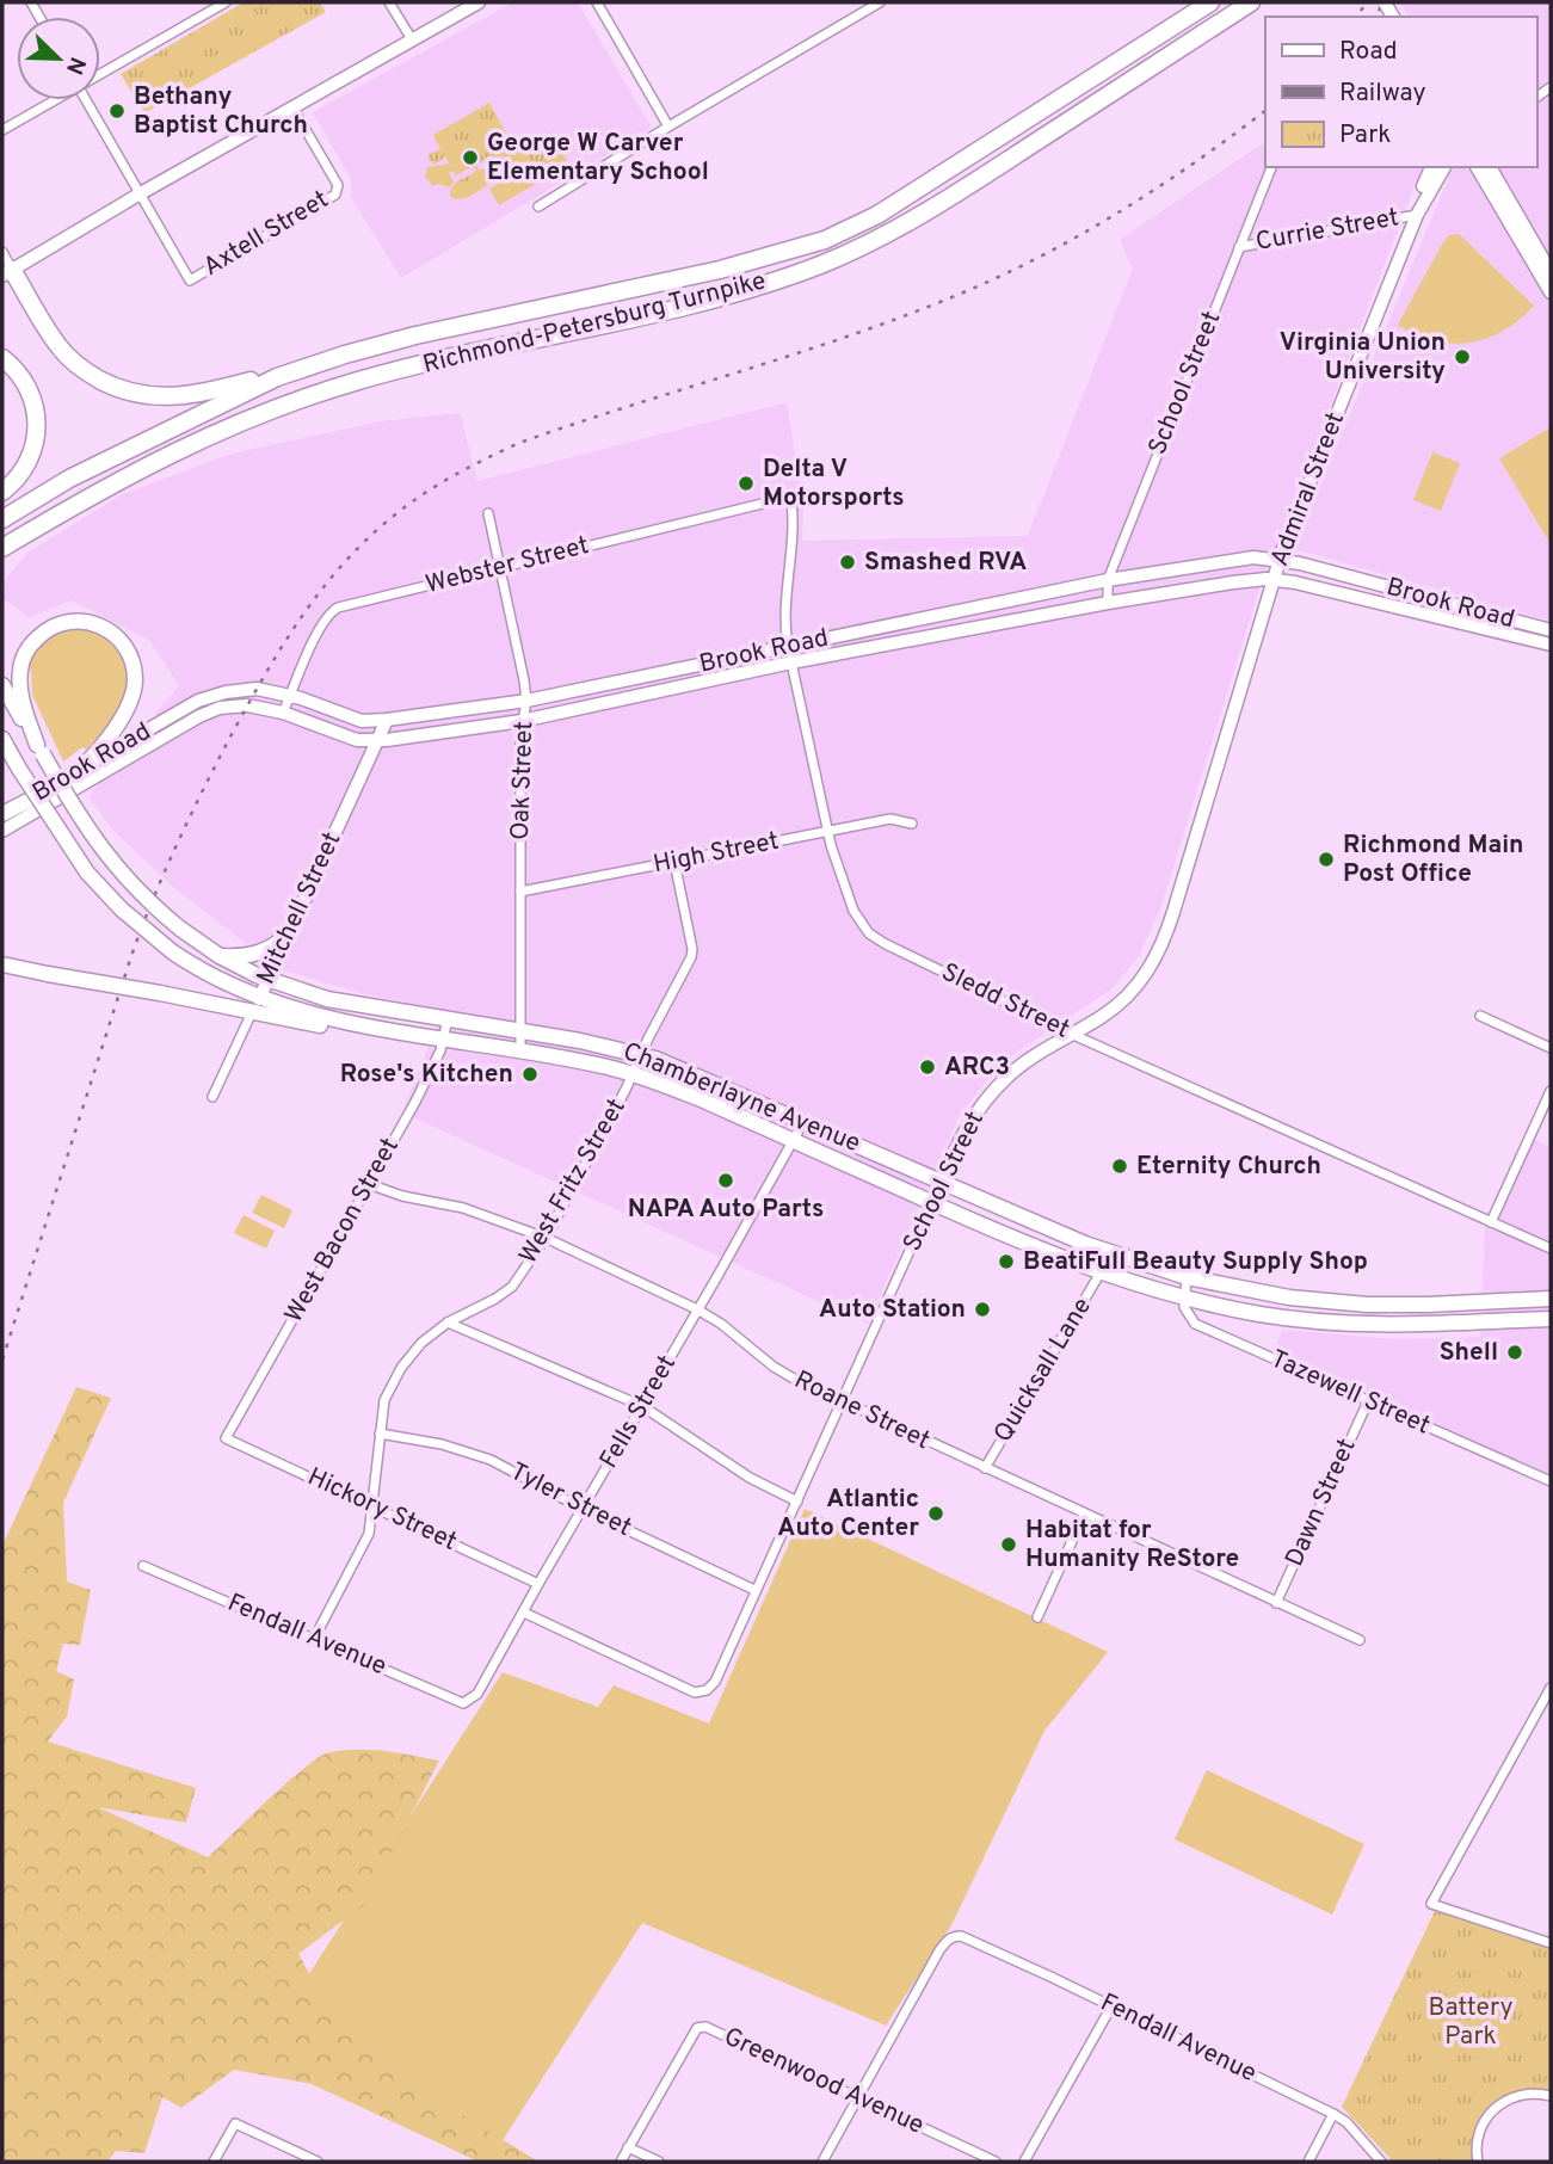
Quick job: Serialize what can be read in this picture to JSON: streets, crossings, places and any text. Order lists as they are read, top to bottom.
{
  "streets": {
    "highway": ["Richmond-Petersburg Turnpike"],
    "main road": [
      "School Street",
      "Admiral Street",
      "Brook Road",
      "Mitchell Street",
      "Chamberlayne Avenue"
    ],
    "street": [
      "Currie Street",
      "Axtell Street",
      "Webster Street",
      "Oak Street",
      "High Street",
      "Sledd Street",
      "West Fritz Street",
      "West Bacon Street",
      "Quicksall Lane",
      "Tazewell Street",
      "Roane Street",
      "Fells Street",
      "Tyler Street",
      "Dawn Street",
      "Hickory Street",
      "Fendall Avenue",
      "Greenwood Avenue"
    ]
  },
  "crossings": [
    ["Currie Street", "School Street"],
    ["Currie Street", "Admiral Street"],
    ["School Street", "Admiral Street"],
    ["School Street", "Brook Road"],
    ["School Street", "Sledd Street"],
    ["School Street", "Chamberlayne Avenue"],
    ["School Street", "Roane Street"],
    ["School Street", "Fells Street"],
    ["School Street", "Tyler Street"],
    ["Admiral Street", "Brook Road"],
    ["Webster Street", "Brook Road"],
    ["Webster Street", "Oak Street"],
    ["Webster Street", "Sledd Street"],
    ["Brook Road", "Oak Street"],
    ["Brook Road", "Mitchell Street"],
    ["Brook Road", "Sledd Street"],
    ["Oak Street", "High Street"],
    ["Oak Street", "Chamberlayne Avenue"],
    ["High Street", "Sledd Street"],
    ["High Street", "West Fritz Street"],
    ["Mitchell Street", "Chamberlayne Avenue"],
    ["Chamberlayne Avenue", "West Fritz Street"],
    ["Chamberlayne Avenue", "West Bacon Street"],
    ["Chamberlayne Avenue", "Quicksall Lane"],
    ["Chamberlayne Avenue", "Tazewell Street"],
    ["Chamberlayne Avenue", "Fells Street"],
    ["West Fritz Street", "Roane Street"],
    ["West Fritz Street", "Tyler Street"],
    ["West Fritz Street", "Hickory Street"],
    ["West Fritz Street", "Fendall Avenue"],
    ["West Bacon Street", "Roane Street"],
    ["West Bacon Street", "Hickory Street"],
    ["Quicksall Lane", "Roane Street"],
    ["Tazewell Street", "Dawn Street"],
    ["Roane Street", "Fells Street"],
    ["Roane Street", "Dawn Street"],
    ["Fells Street", "Tyler Street"],
    ["Fells Street", "Hickory Street"],
    ["Fells Street", "Fendall Avenue"],
    ["Fendall Avenue", "Greenwood Avenue"]
  ],
  "parks": ["Battery Park"],
  "places": [
    "Bethany Baptist Church",
    "George W Carver Elementary School",
    "Virginia Union University",
    "Delta V Motorsports",
    "Smashed RVA",
    "Richmond Main Post Office",
    "ARC3",
    "Rose's Kitchen",
    "Eternity Church",
    "NAPA Auto Parts",
    "BeatiFull Beauty Supply Shop",
    "Auto Station",
    "Shell",
    "Atlantic Auto Center",
    "Habitat for Humanity ReStore"
  ],
  "legend": ["Road", "Railway", "Park"],
  "north": "bottom right"
}
